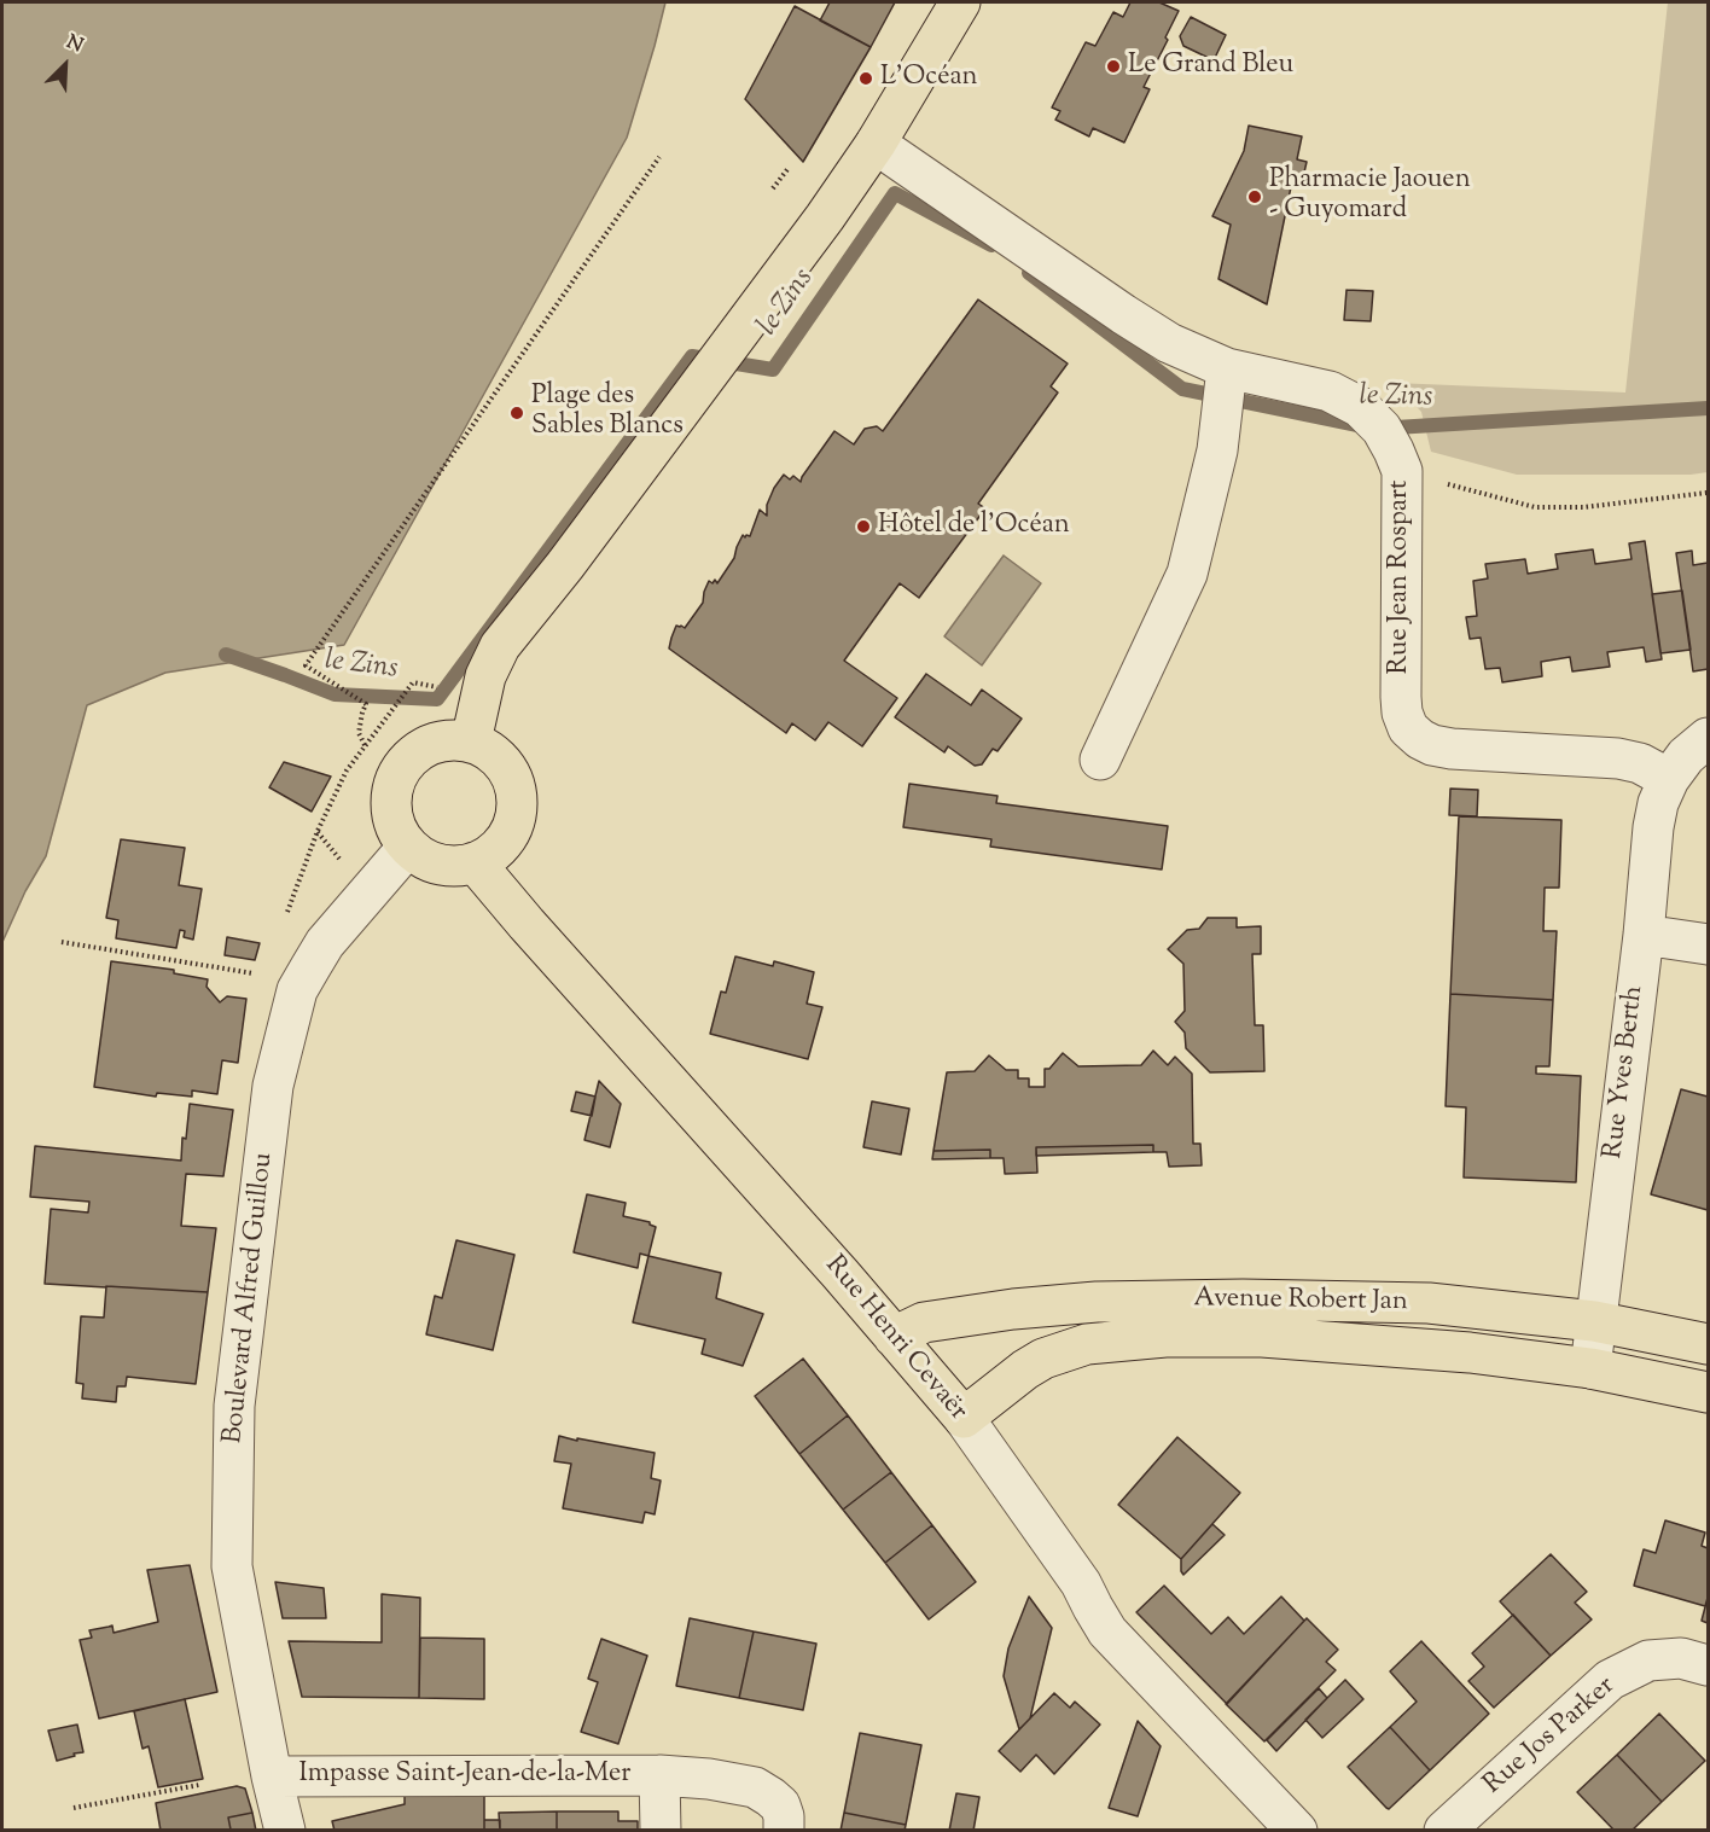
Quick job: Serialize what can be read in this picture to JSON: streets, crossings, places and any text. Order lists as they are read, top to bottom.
{
  "streets": {
    "main road": ["Avenue Robert Jan", "Rue Henri Cevaër"],
    "street": [
      "Rue Jean Rospart",
      "Rue Yves Berth",
      "Boulevard Alfred Guillou",
      "Rue Jos Parker",
      "Impasse Saint-Jean-de-la-Mer"
    ]
  },
  "crossings": [
    ["Rue Jean Rospart", "Rue Yves Berth"],
    ["Rue Yves Berth", "Avenue Robert Jan"],
    ["Boulevard Alfred Guillou", "Rue Henri Cevaër"],
    ["Boulevard Alfred Guillou", "Impasse Saint-Jean-de-la-Mer"],
    ["Avenue Robert Jan", "Rue Henri Cevaër"]
  ],
  "water": ["le Zins"],
  "places": [
    "Le Grand Bleu",
    "L'Océan",
    "Pharmacie Jaouen - Guyomard",
    "Plage des Sables Blancs",
    "Hôtel de l'Océan"
  ],
  "north": "top right"
}
